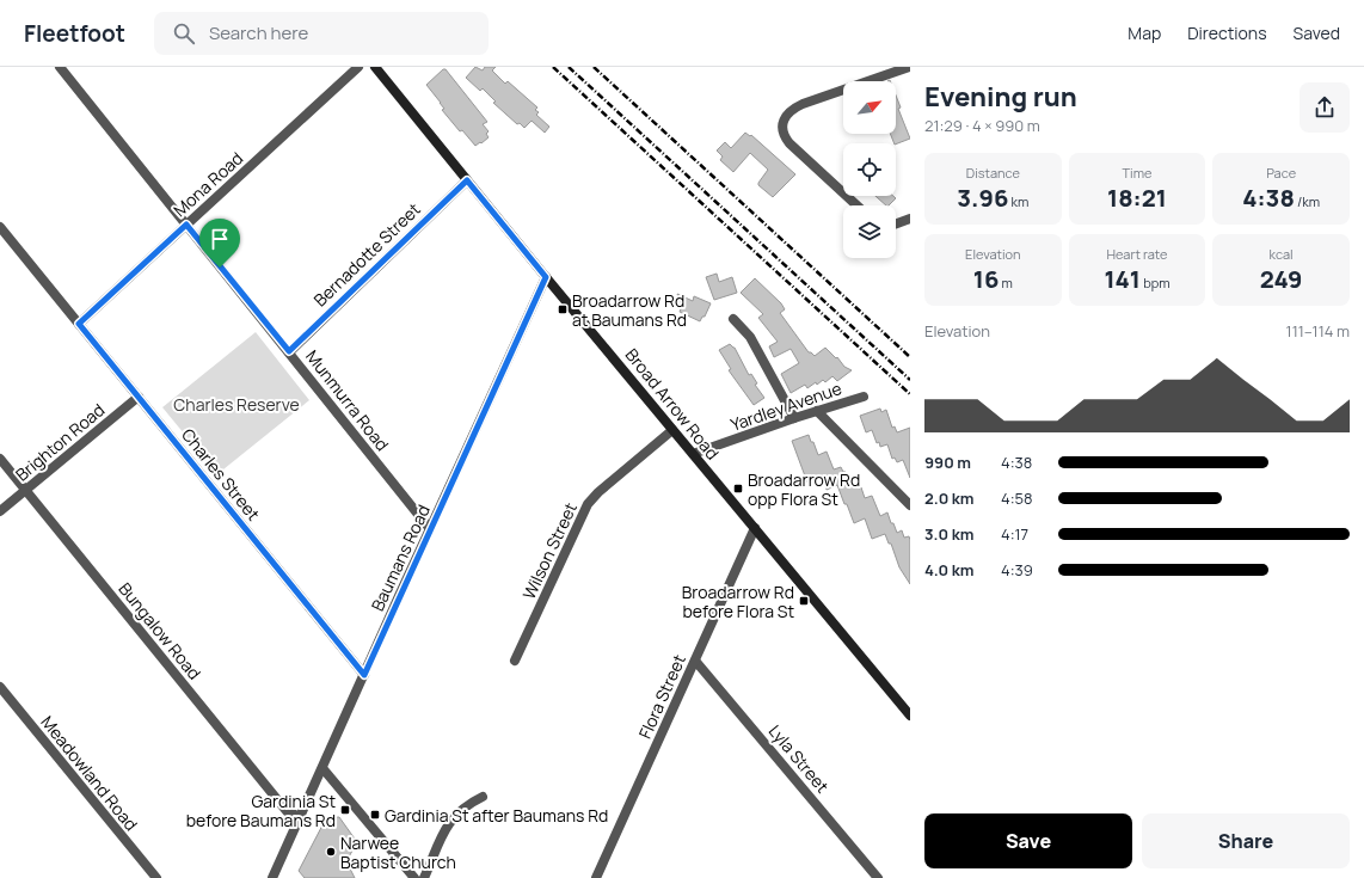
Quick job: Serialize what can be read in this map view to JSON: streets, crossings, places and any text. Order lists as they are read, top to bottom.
{
  "streets": {
    "street": [
      "Mona Road",
      "Bernadotte Street",
      "Munmurra Road",
      "Broad Arrow Road",
      "Yardley Avenue",
      "Brighton Road",
      "Charles Street",
      "Wilson Street",
      "Baumans Road",
      "Bungalow Road",
      "Flora Street",
      "Lyla Street",
      "Meadowland Road"
    ]
  },
  "crossings": [
    ["Mona Road", "Munmurra Road"],
    ["Mona Road", "Charles Street"],
    ["Bernadotte Street", "Munmurra Road"],
    ["Bernadotte Street", "Broad Arrow Road"],
    ["Munmurra Road", "Baumans Road"],
    ["Broad Arrow Road", "Yardley Avenue"],
    ["Broad Arrow Road", "Wilson Street"],
    ["Broad Arrow Road", "Baumans Road"],
    ["Broad Arrow Road", "Flora Street"],
    ["Brighton Road", "Charles Street"],
    ["Brighton Road", "Bungalow Road"],
    ["Charles Street", "Baumans Road"],
    ["Baumans Road", "Bungalow Road"],
    ["Flora Street", "Lyla Street"]
  ],
  "parks": ["Charles Reserve"],
  "places": {
    "transit": [
      "Broadarrow Rd at Baumans Rd",
      "Broadarrow Rd opp Flora St",
      "Broadarrow Rd before Flora St",
      "Gardinia St before Baumans Rd",
      "Gardinia St after Baumans Rd"
    ],
    "other": ["Narwee Baptist Church"]
  },
  "north": "top right",
  "page": {
    "header": "Fleetfoot",
    "search": "Search here",
    "nav": ["Map", "Directions", "Saved"],
    "heading": ["Evening run", "21:29 · 4 × 990 m"],
    "stats": [
      ["Distance", "3.96 km"],
      ["Time", "18:21"],
      ["Pace", "4:38 /km"],
      ["Elevation", "16 m"],
      ["Heart rate", "141 bpm"],
      ["kcal", "249"]
    ],
    "chart": ["Elevation", "111–114 m"],
    "list": [
      {
        "name": "990 m",
        "note": "4:38"
      },
      {
        "name": "2.0 km",
        "note": "4:58"
      },
      {
        "name": "3.0 km",
        "note": "4:17"
      },
      {
        "name": "4.0 km",
        "note": "4:39"
      }
    ],
    "buttons": ["Save", "Share"]
  }
}
